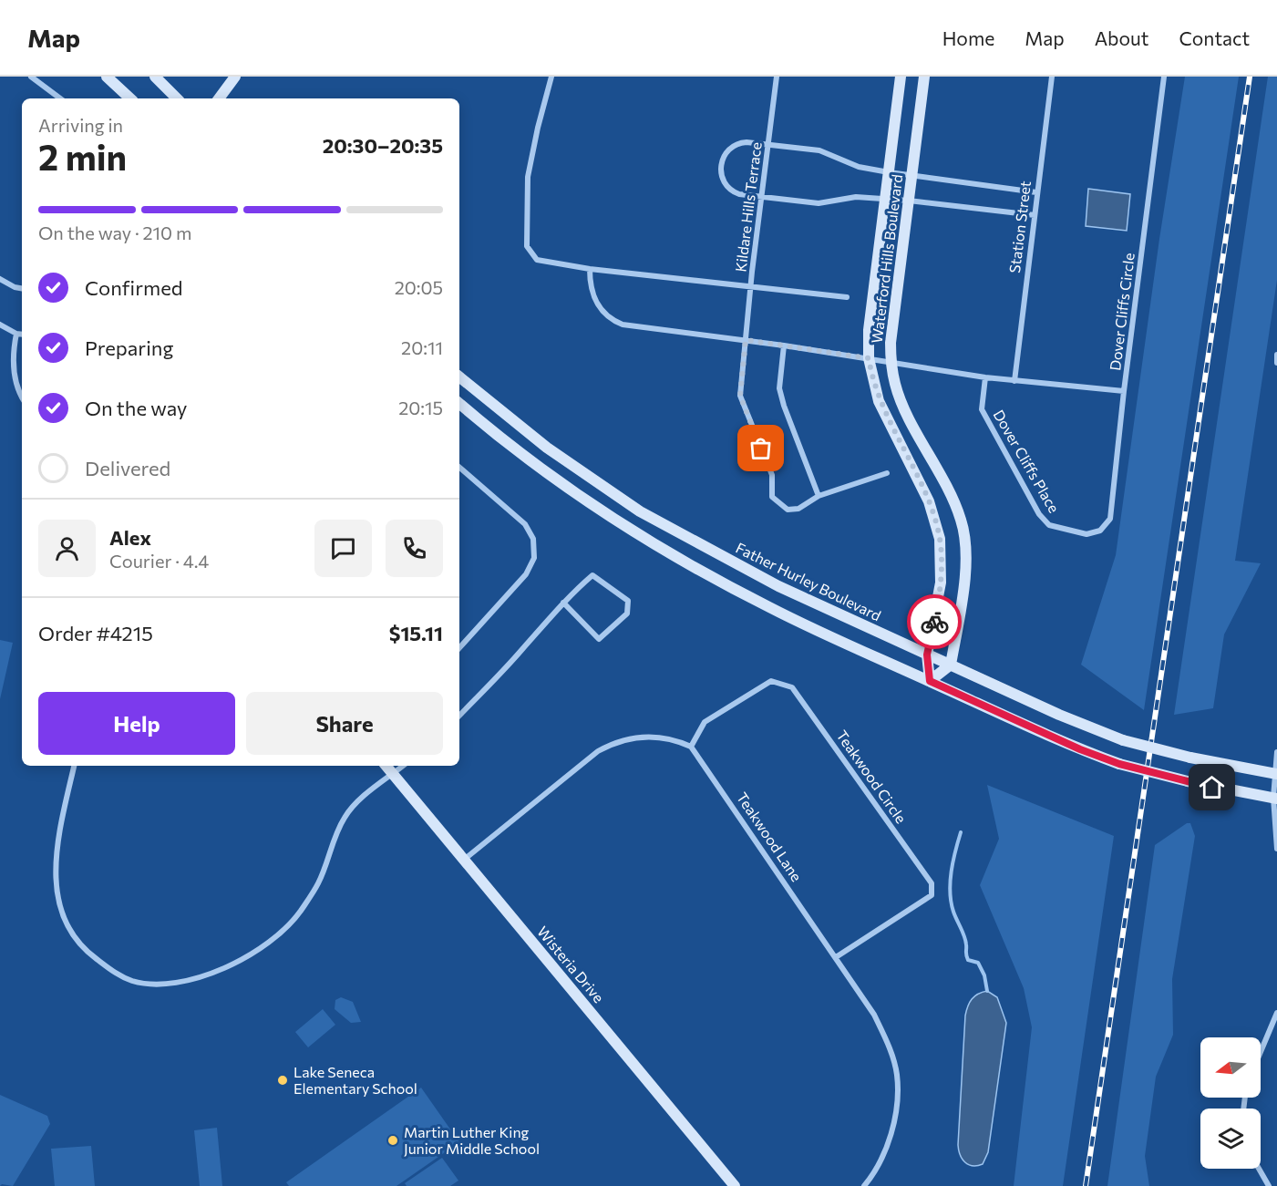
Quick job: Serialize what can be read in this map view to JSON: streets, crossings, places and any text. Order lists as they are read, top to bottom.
{
  "streets": {
    "main road": ["Waterford Hills Boulevard", "Father Hurley Boulevard", "Wisteria Drive"],
    "street": [
      "Kildare Hills Terrace",
      "Station Street",
      "Dover Cliffs Circle",
      "Dover Cliffs Place",
      "Teakwood Circle",
      "Teakwood Lane"
    ]
  },
  "crossings": [
    ["Kildare Hills Terrace", "Dover Cliffs Circle"],
    ["Station Street", "Dover Cliffs Circle"],
    ["Waterford Hills Boulevard", "Dover Cliffs Circle"],
    ["Waterford Hills Boulevard", "Father Hurley Boulevard"],
    ["Dover Cliffs Circle", "Dover Cliffs Place"],
    ["Teakwood Circle", "Teakwood Lane"]
  ],
  "places": ["Lake Seneca Elementary School", "Martin Luther King Junior Middle School"],
  "north": "left",
  "page": {
    "header": "Map",
    "nav": [
      "Home",
      "Map",
      "About",
      "Contact"
    ],
    "heading": ["2 min", "Arriving in", "20:30–20:35"],
    "panel": [
      "Alex",
      "Courier · 4.4",
      "Order #4215",
      "$15.11"
    ],
    "bar": "On the way · 210 m",
    "list": [
      ["Confirmed", "20:05"],
      ["Preparing", "20:11"],
      ["On the way", "20:15"],
      "Delivered"
    ],
    "buttons": ["Help", "Share"]
  }
}
